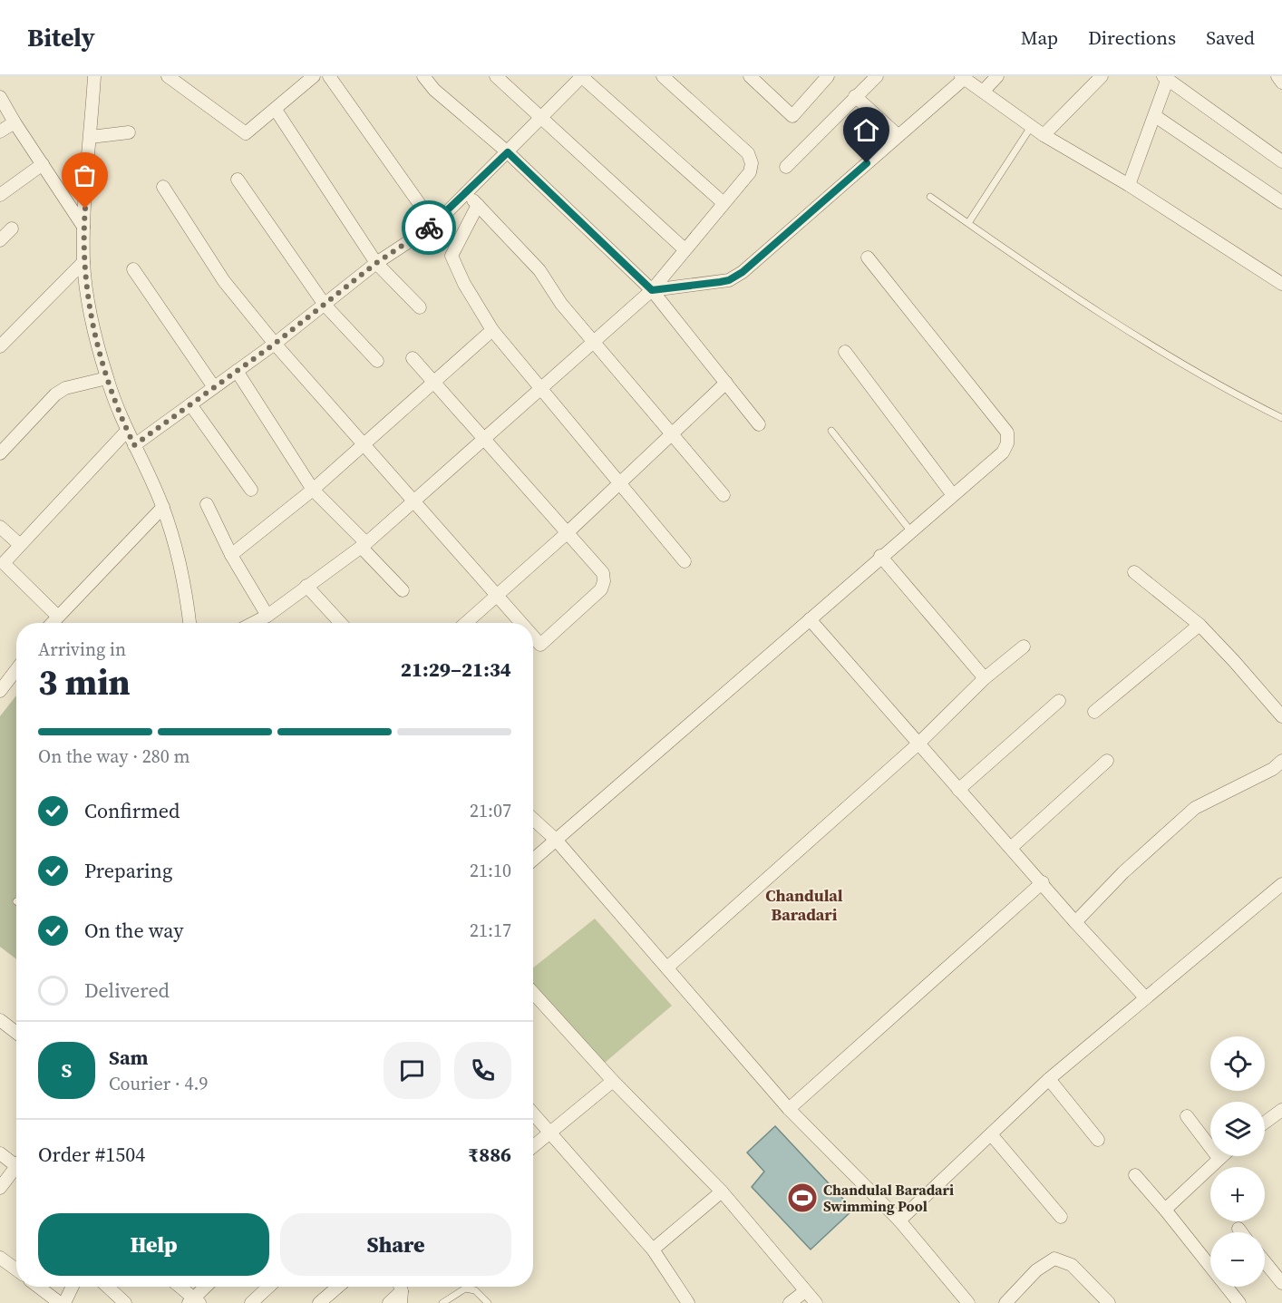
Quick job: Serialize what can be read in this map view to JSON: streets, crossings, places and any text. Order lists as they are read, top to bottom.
{
  "districts": ["Chandulal Baradari"],
  "places": {
    "sports": ["Chandulal Baradari Swimming Pool"]
  },
  "page": {
    "header": "Bitely",
    "nav": ["Map", "Directions", "Saved"],
    "heading": ["3 min", "Arriving in", "21:29–21:34"],
    "panel": [
      "Sam",
      "Courier · 4.9",
      "Order #1504",
      "₹886"
    ],
    "bar": "On the way · 280 m",
    "list": [
      ["Confirmed", "21:07"],
      ["Preparing", "21:10"],
      ["On the way", "21:17"],
      "Delivered"
    ],
    "map_buttons": ["+", "−"],
    "round": "S",
    "buttons": ["Help", "Share"]
  }
}
